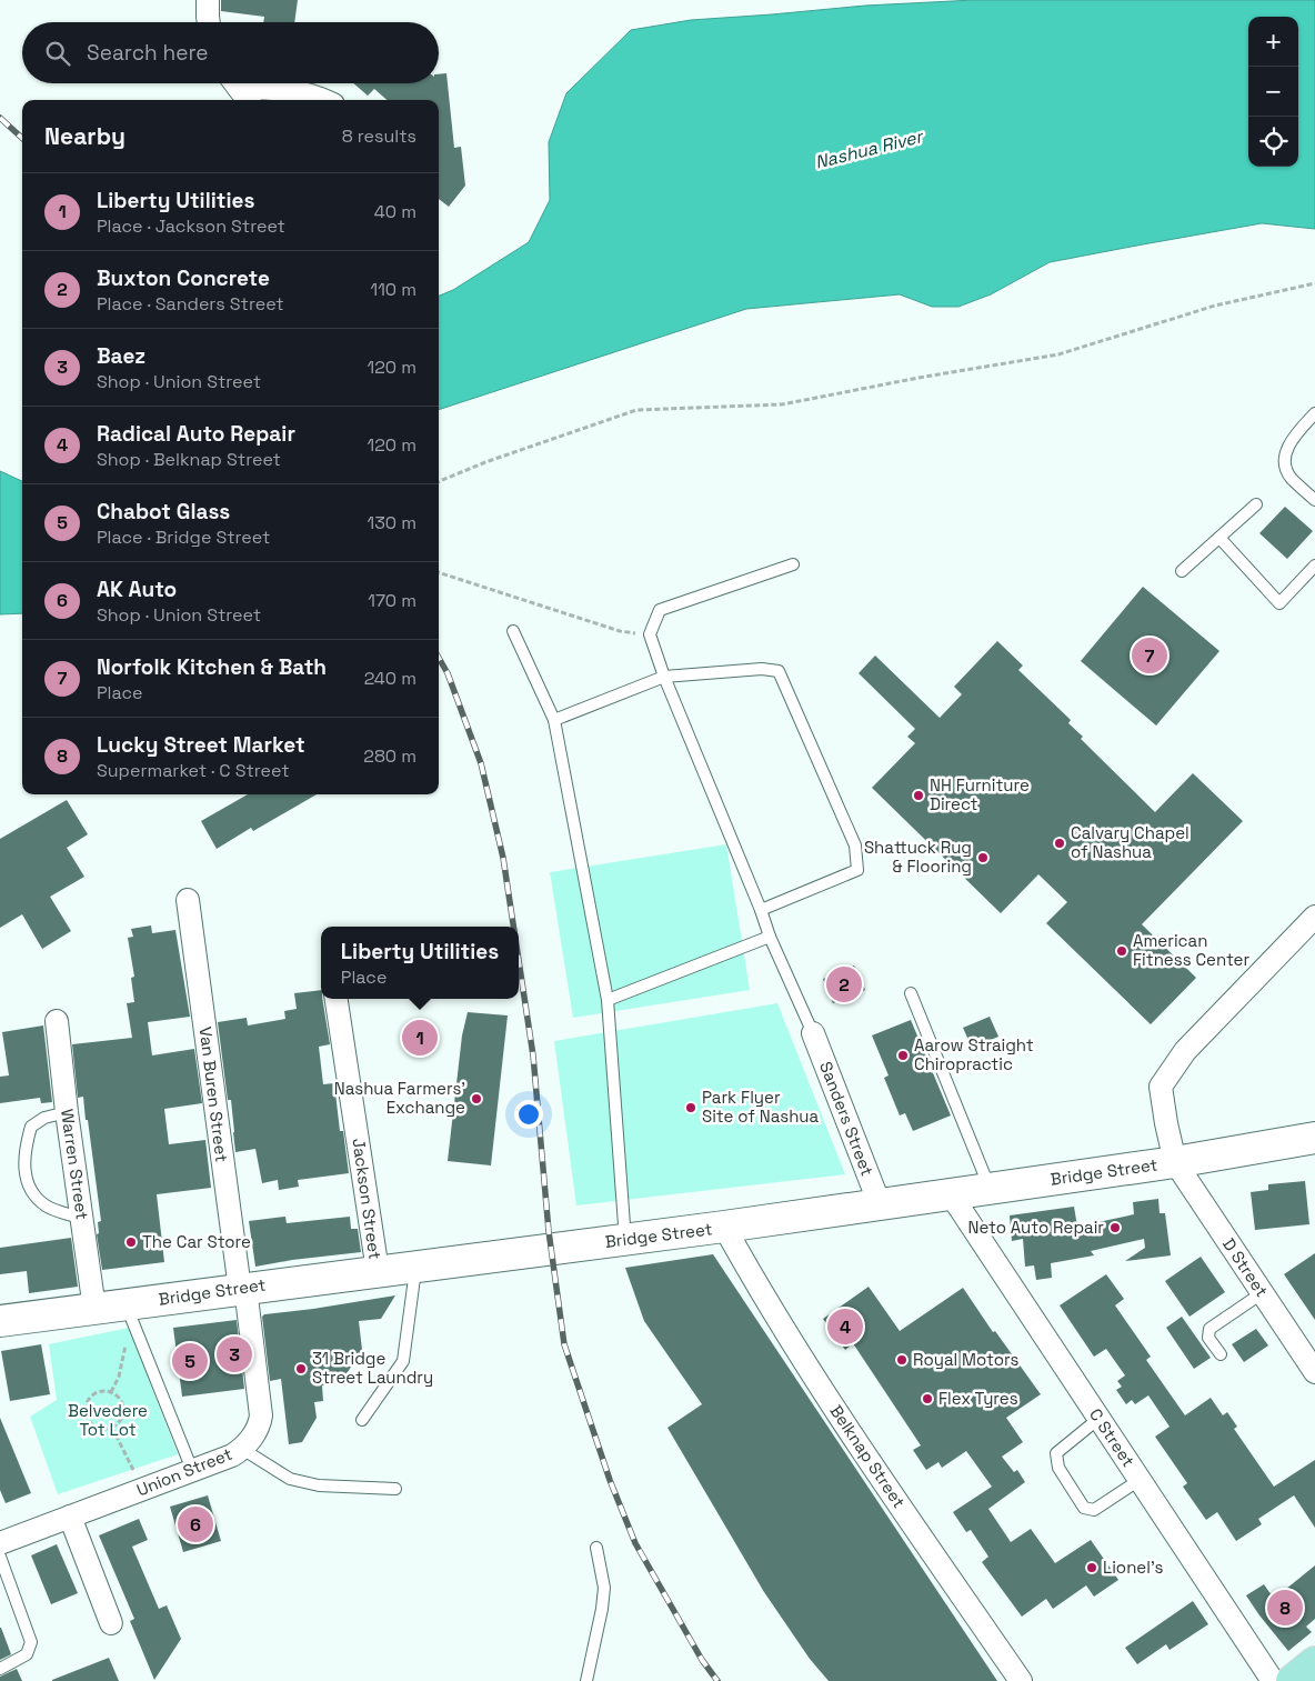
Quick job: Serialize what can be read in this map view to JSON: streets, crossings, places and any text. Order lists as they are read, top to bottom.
{
  "streets": {
    "street": [
      "Van Buren Street",
      "Sanders Street",
      "Warren Street",
      "Bridge Street",
      "Jackson Street",
      "D Street",
      "C Street",
      "Belknap Street",
      "Union Street"
    ]
  },
  "crossings": [
    ["Van Buren Street", "Bridge Street"],
    ["Van Buren Street", "Union Street"],
    ["Sanders Street", "Bridge Street"],
    ["Warren Street", "Bridge Street"],
    ["Bridge Street", "Jackson Street"],
    ["Bridge Street", "D Street"],
    ["Bridge Street", "C Street"],
    ["Bridge Street", "Belknap Street"],
    ["Bridge Street", "Union Street"]
  ],
  "water": ["Nashua River"],
  "parks": ["Belvedere Tot Lot"],
  "places": [
    "NH Furniture Direct",
    "Calvary Chapel of Nashua",
    "Shattuck Rug & Flooring",
    "American Fitness Center",
    "Aarow Straight Chiropractic",
    "Nashua Farmers' Exchange",
    "Park Flyer Site of Nashua",
    "Neto Auto Repair",
    "The Car Store",
    "Royal Motors",
    "31 Bridge Street Laundry",
    "Flex Tyres",
    "Lionel's"
  ],
  "page": {
    "map_buttons": ["+", "−"],
    "search": "Search here",
    "heading": ["Nearby", "8 results"],
    "list": [
      {
        "mark": "1",
        "name": "Liberty Utilities",
        "note": "Place · Jackson Street",
        "value": "40 m"
      },
      {
        "mark": "2",
        "name": "Buxton Concrete",
        "note": "Place · Sanders Street",
        "value": "110 m"
      },
      {
        "mark": "3",
        "name": "Baez",
        "note": "Shop · Union Street",
        "value": "120 m"
      },
      {
        "mark": "4",
        "name": "Radical Auto Repair",
        "note": "Shop · Belknap Street",
        "value": "120 m"
      },
      {
        "mark": "5",
        "name": "Chabot Glass",
        "note": "Place · Bridge Street",
        "value": "130 m"
      },
      {
        "mark": "6",
        "name": "AK Auto",
        "note": "Shop · Union Street",
        "value": "170 m"
      },
      {
        "mark": "7",
        "name": "Norfolk Kitchen & Bath",
        "note": "Place",
        "value": "240 m"
      },
      {
        "mark": "8",
        "name": "Lucky Street Market",
        "note": "Supermarket · C Street",
        "value": "280 m"
      }
    ],
    "pins": [
      "7",
      "2",
      "1",
      "4",
      "3",
      "5",
      "6",
      "8"
    ],
    "popup": ["Liberty Utilities", "Place"]
  }
}
